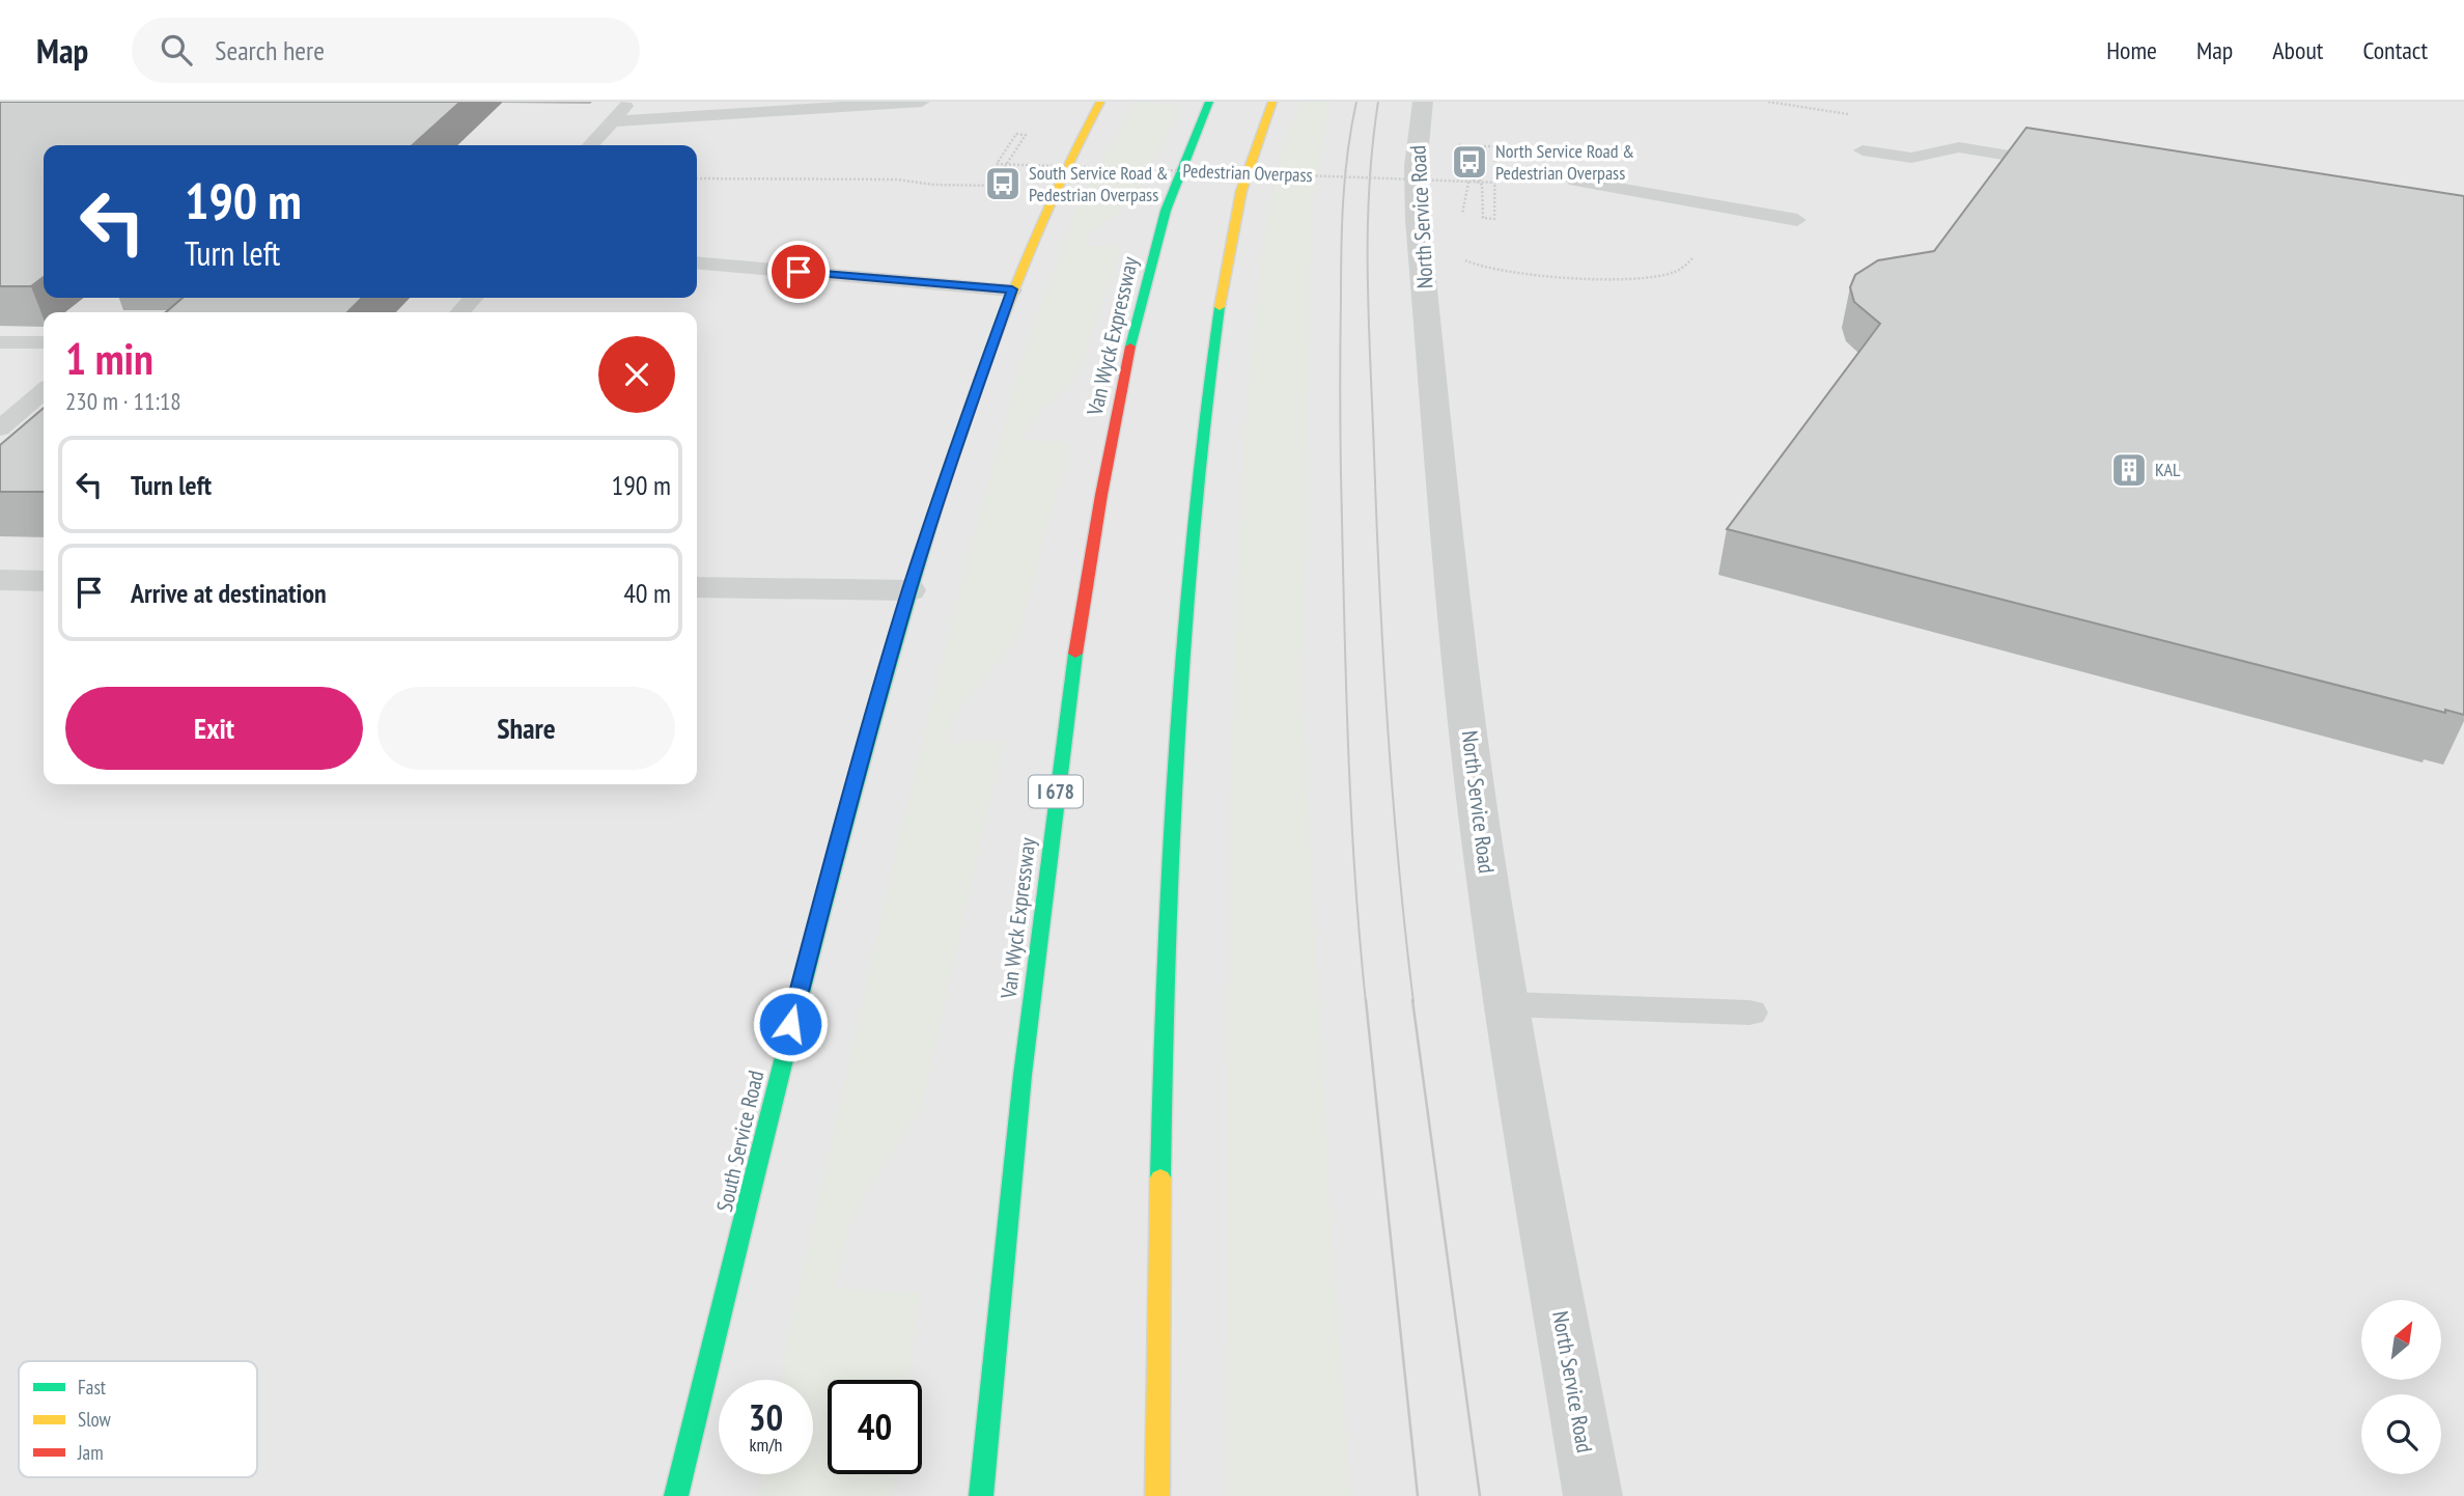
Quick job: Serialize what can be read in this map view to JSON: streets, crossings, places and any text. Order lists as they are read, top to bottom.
{
  "streets": {
    "main road": ["Van Wyck Expressway", "I 678", "South Service Road"],
    "street": ["North Service Road"],
    "path": ["Pedestrian Overpass"]
  },
  "places": {
    "bus stop": ["North Service Road & Pedestrian Overpass", "South Service Road & Pedestrian Overpass"],
    "building": ["KAL"]
  },
  "legend": ["Fast", "Slow", "Jam"],
  "north": "top right",
  "page": {
    "header": "Map",
    "search": "Search here",
    "nav": [
      "Home",
      "Map",
      "About",
      "Contact"
    ],
    "turn": ["190 m", "Turn left"],
    "heading": ["1 min", "230 m · 11:18"],
    "list": [
      {
        "name": "Turn left",
        "value": "190 m"
      },
      {
        "name": "Arrive at destination",
        "value": "40 m"
      }
    ],
    "buttons": ["Exit", "Share"],
    "speed": "30 km/h",
    "limit": "40"
  }
}
